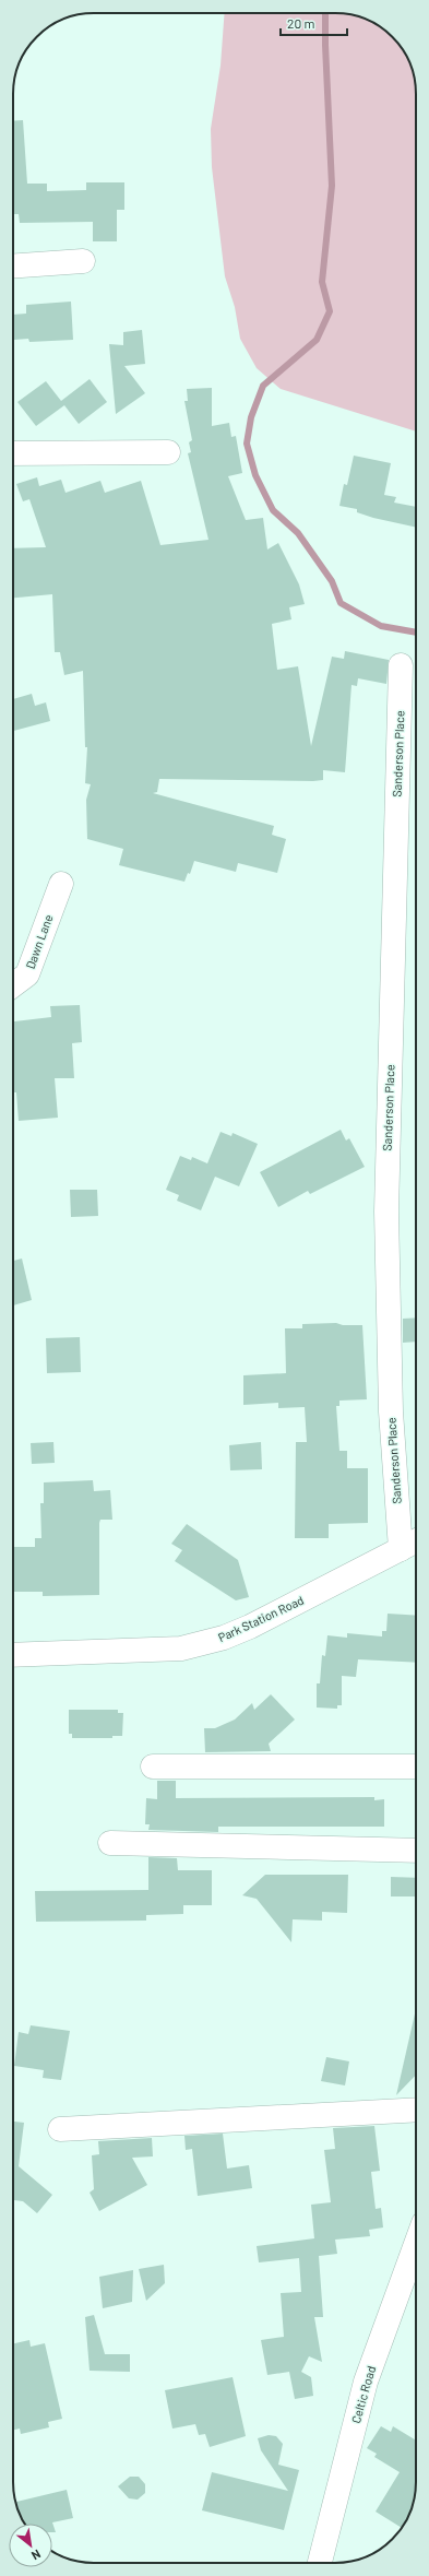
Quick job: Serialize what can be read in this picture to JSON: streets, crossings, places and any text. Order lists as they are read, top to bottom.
{
  "streets": {
    "street": [
      "Sanderson Place",
      "Dawn Lane",
      "Park Station Road",
      "Celtic Road"
    ]
  },
  "crossings": [
    ["Sanderson Place", "Park Station Road"]
  ],
  "scale_bar": "20 m",
  "north": "bottom right"
}
